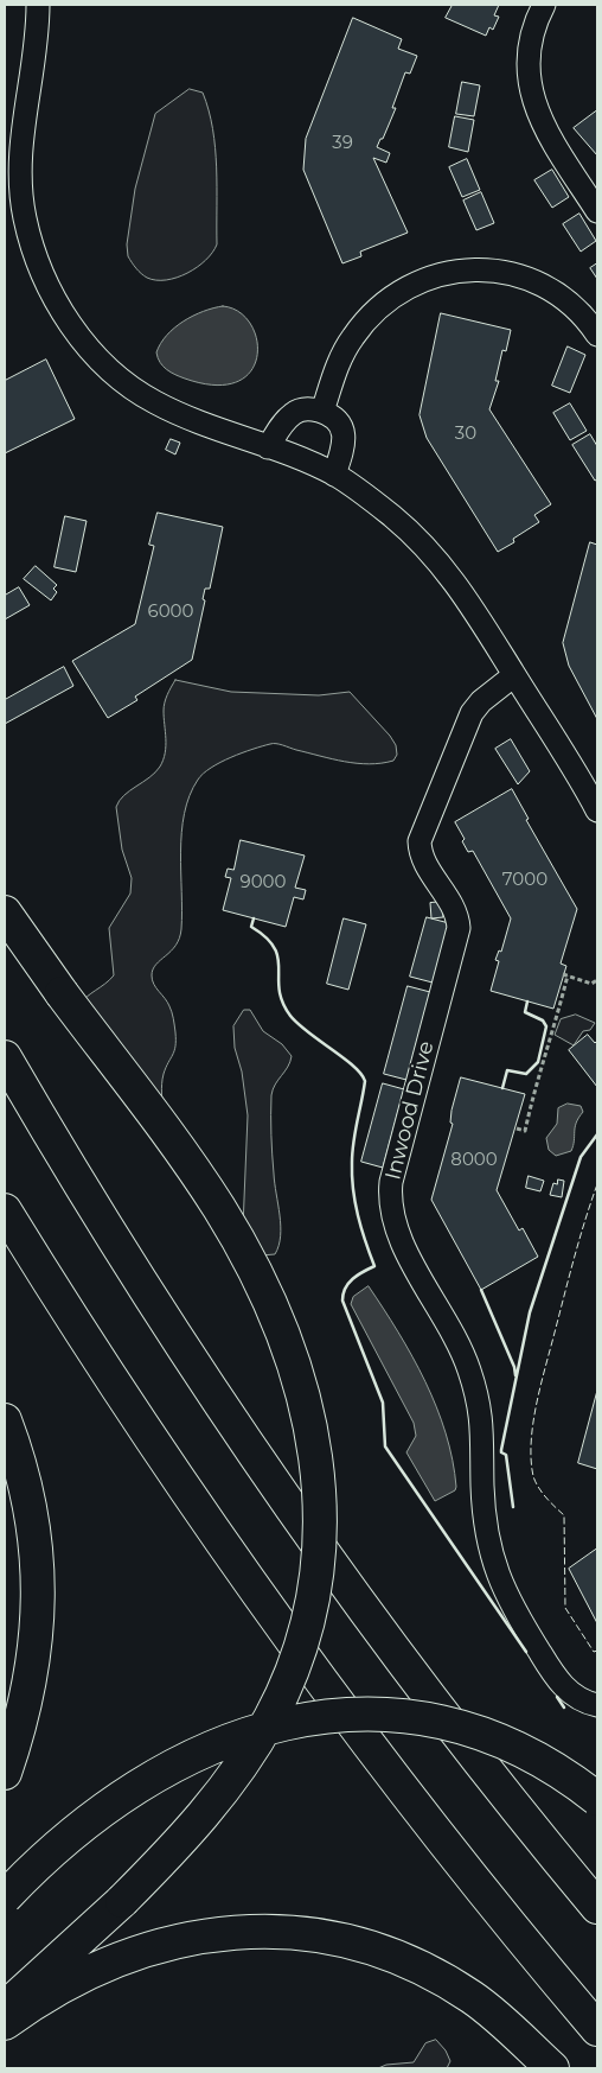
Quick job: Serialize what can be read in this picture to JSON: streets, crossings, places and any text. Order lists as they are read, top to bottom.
{
  "streets": {
    "street": ["Inwood Drive"]
  },
  "house_numbers": [
    "39",
    "30",
    "6000",
    "7000",
    "9000",
    "8000"
  ]
}
